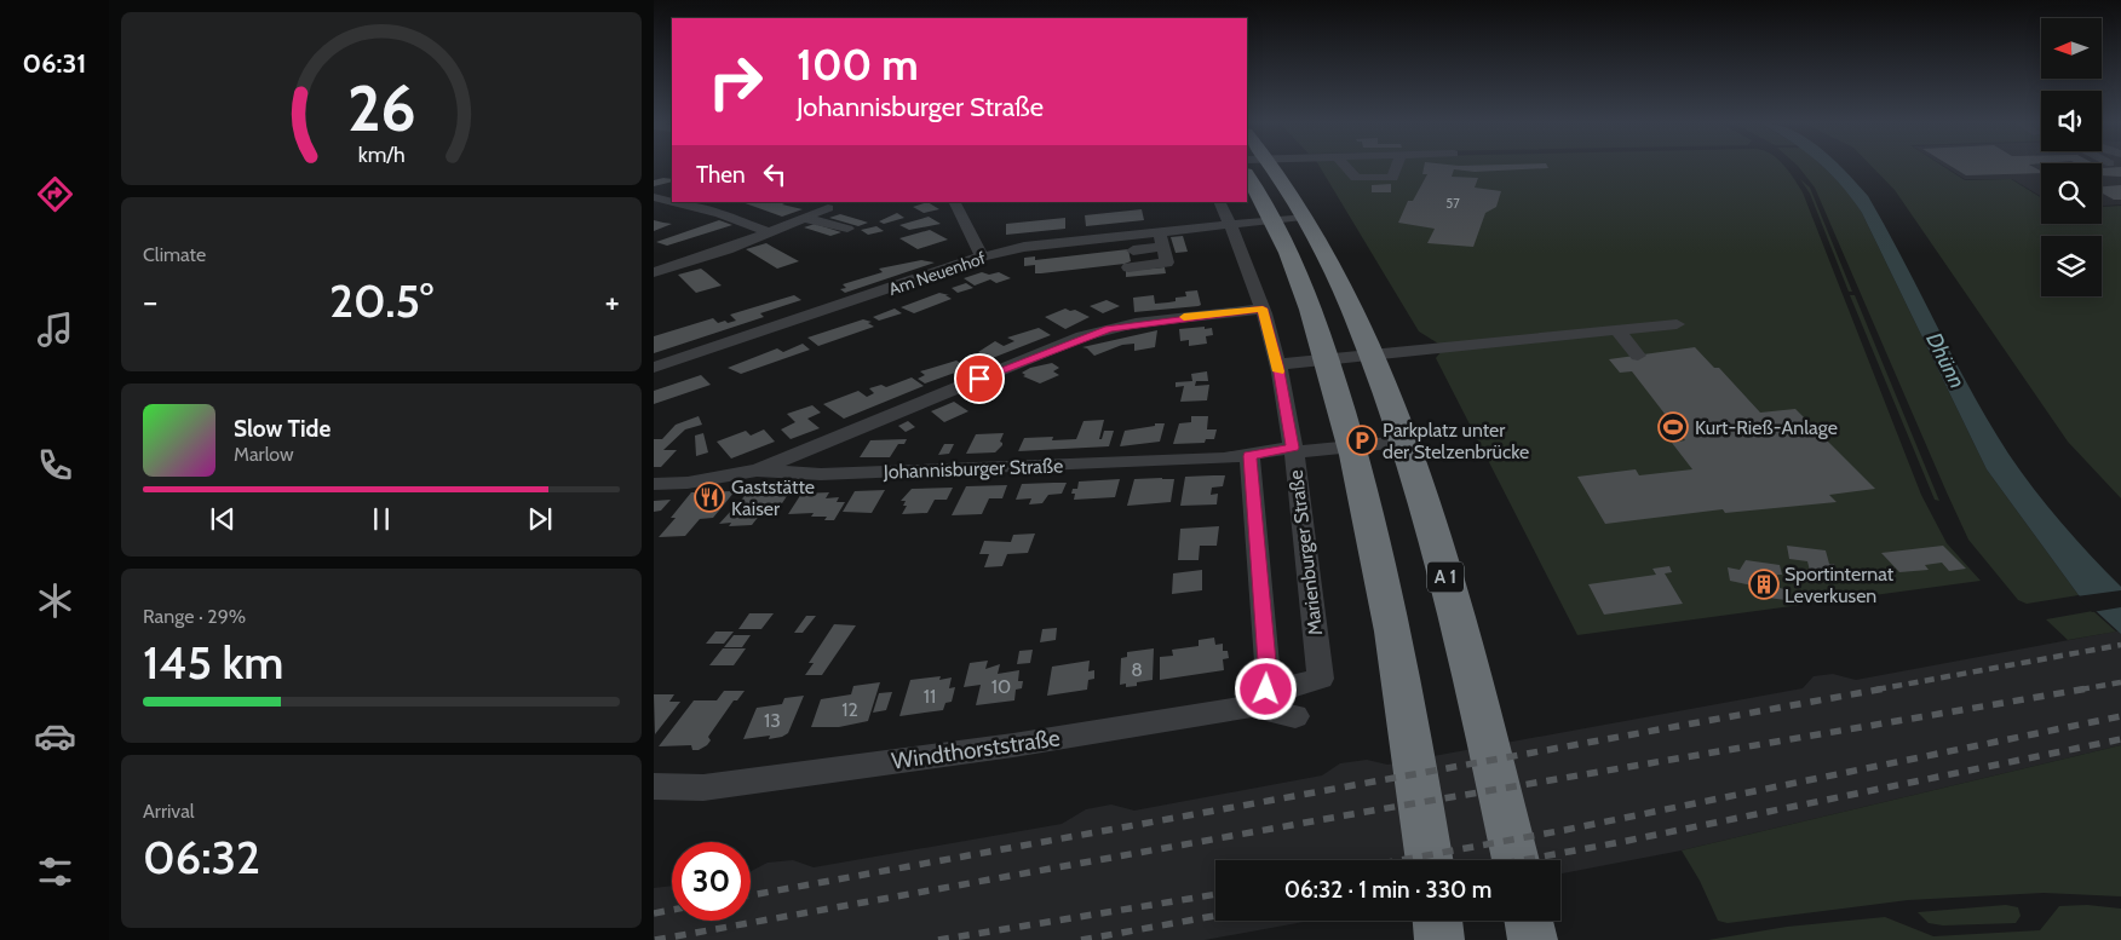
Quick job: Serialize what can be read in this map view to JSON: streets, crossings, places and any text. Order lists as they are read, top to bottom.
{
  "streets": {
    "highway": ["A 1"],
    "street": [
      "Am Neuenhof",
      "Johannisburger Straße",
      "Marienburger Straße",
      "Windthorststraße"
    ]
  },
  "crossings": [
    ["Am Neuenhof", "Marienburger Straße"],
    ["Johannisburger Straße", "Marienburger Straße"],
    ["Marienburger Straße", "Windthorststraße"]
  ],
  "water": ["Dhünn"],
  "places": {
    "sports": ["Kurt-Rieß-Anlage"],
    "parking": ["Parkplatz unter der Stelzenbrücke"],
    "restaurant": ["Gaststätte Kaiser"],
    "building": ["Sportinternat Leverkusen"]
  },
  "house_numbers": [
    "57",
    "8",
    "10",
    "11",
    "12",
    "13"
  ],
  "north": "left",
  "page": {
    "tabs": "06:31",
    "turn": ["100 m", "Johannisburger Straße"],
    "then": "Then",
    "tile": [
      "Climate",
      ["Range · 29%", "145 km"],
      ["Arrival", "06:32"]
    ],
    "heat": ["−", "20.5°", "+"],
    "song": ["Slow Tide", "Marlow"],
    "limit": "30",
    "trip": "06:32 · 1 min · 330 m",
    "gauge": ["26", "km/h"]
  }
}
